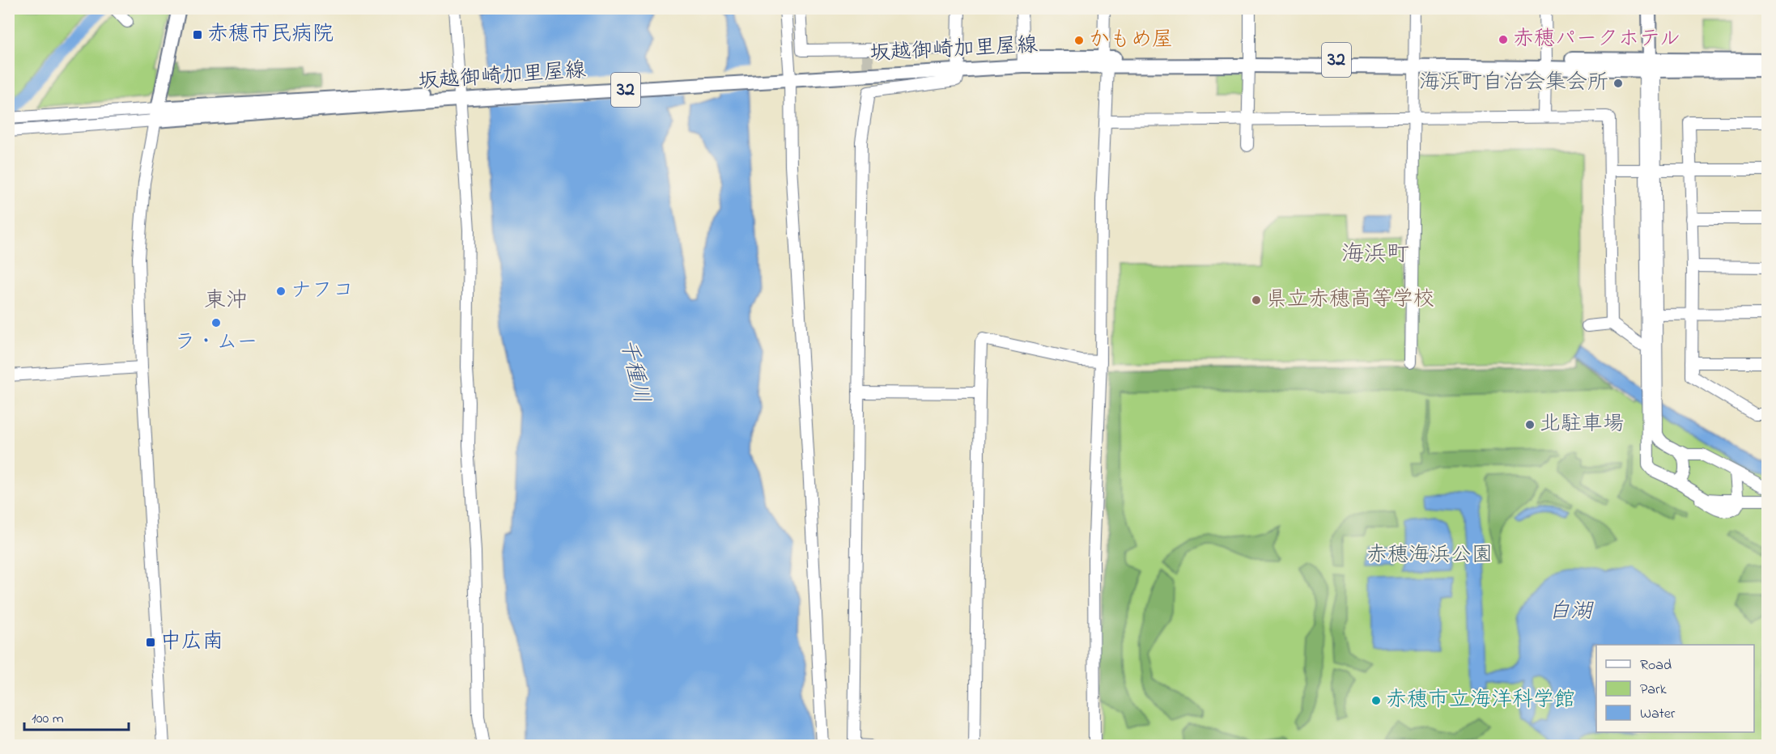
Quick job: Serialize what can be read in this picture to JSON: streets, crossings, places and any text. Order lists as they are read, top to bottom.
{
  "streets": {
    "main road": ["坂越御崎加里屋線", "32"]
  },
  "districts": ["海浜町", "東沖"],
  "water": ["千種川", "白湖"],
  "parks": ["赤穂海浜公園"],
  "places": {
    "transit": ["赤穂市民病院", "中広南"],
    "other": [
      "赤穂パークホテル",
      "かもめ屋",
      "海浜町自治会集会所",
      "ナフコ",
      "県立赤穂高等学校",
      "ラ・ムー",
      "北駐車場",
      "赤穂市立海洋科学館"
    ]
  },
  "legend": ["Road", "Park", "Water"],
  "scale_bar": "100 m"
}
